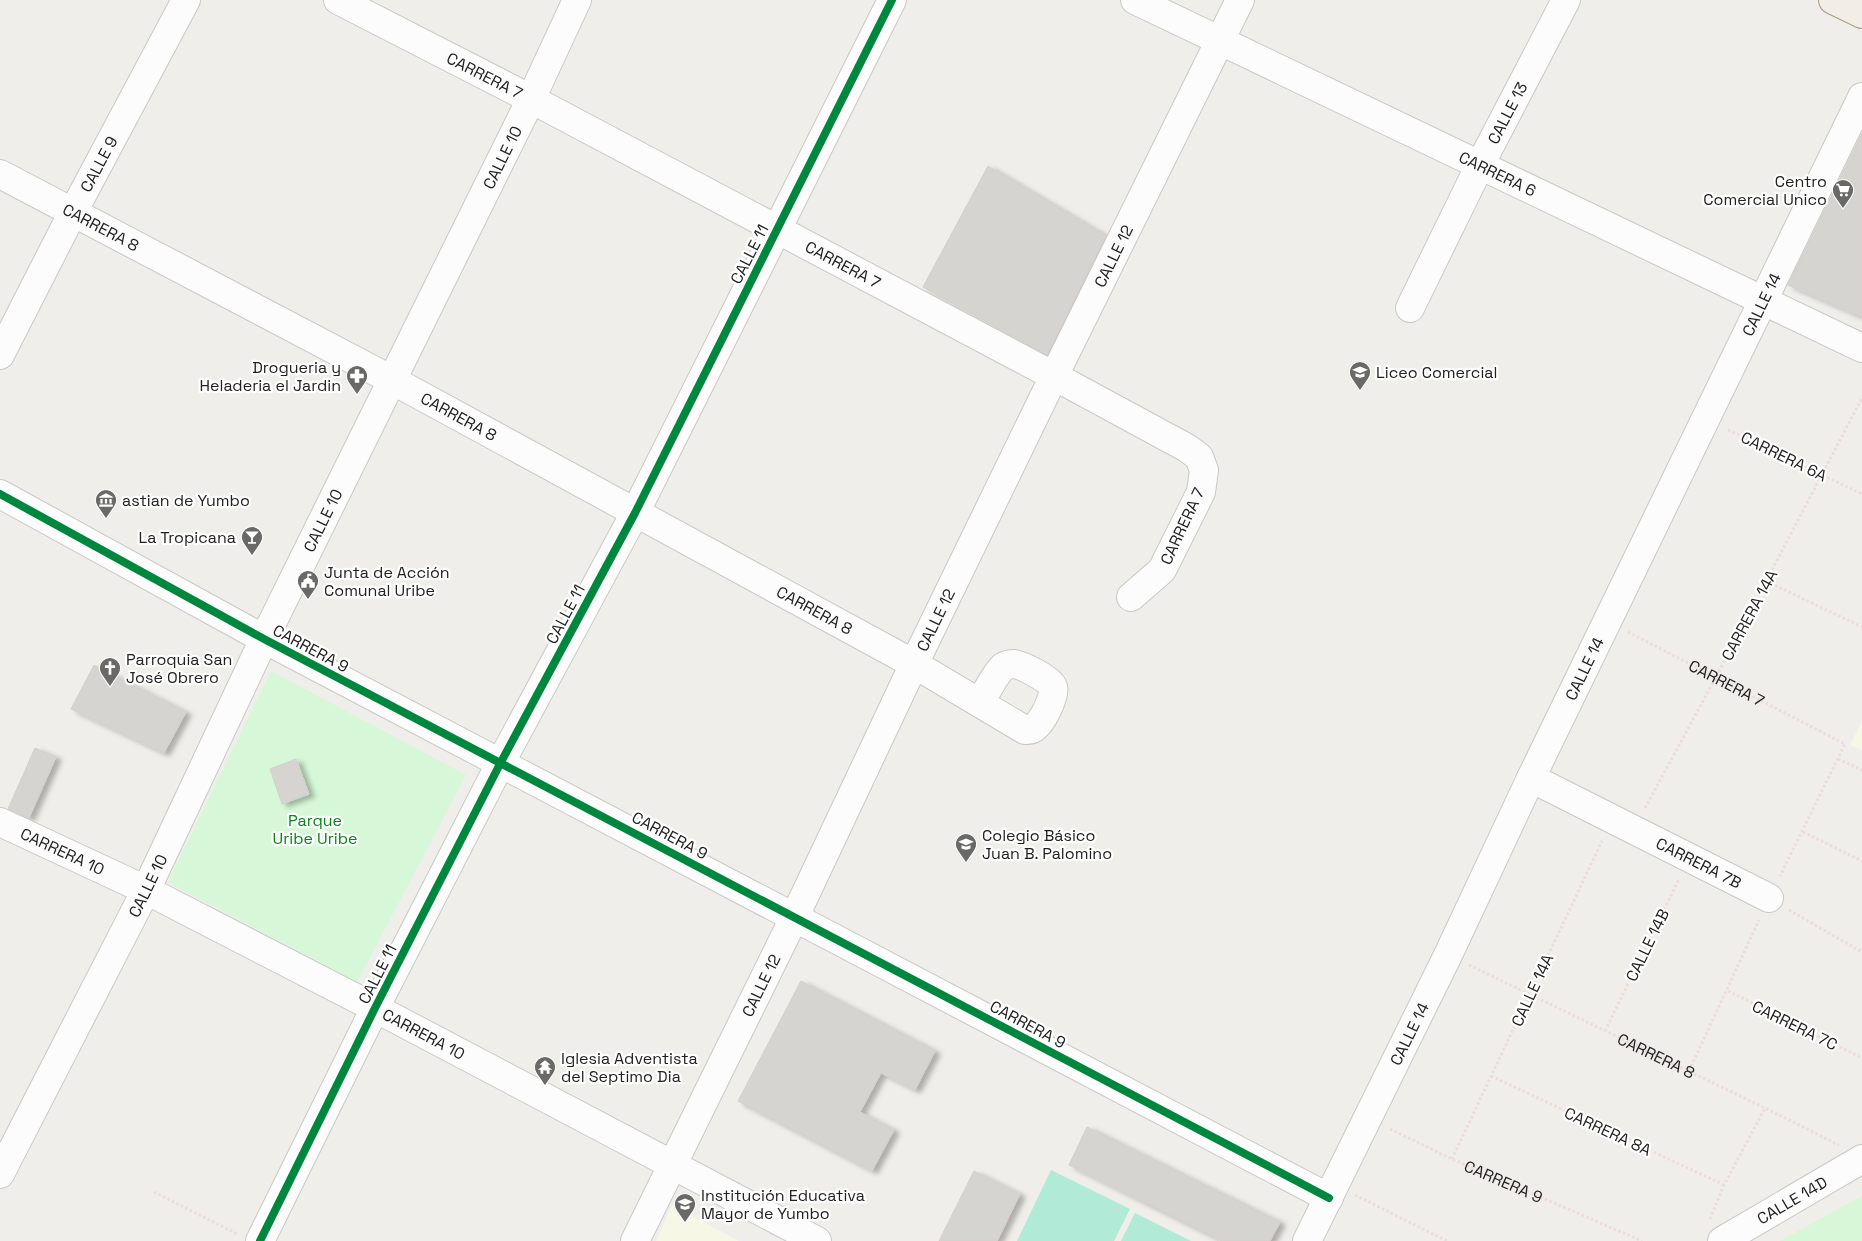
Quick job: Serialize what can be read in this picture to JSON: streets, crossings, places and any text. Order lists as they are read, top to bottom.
{
  "streets": {
    "street": [
      "CARRERA 7",
      "CALLE 13",
      "CALLE 10",
      "CALLE 9",
      "CARRERA 6",
      "CARRERA 8",
      "CALLE 11",
      "CALLE 12",
      "CALLE 14",
      "CARRERA 9",
      "CARRERA 10",
      "CARRERA 7B",
      "CALLE 14D"
    ],
    "path": [
      "CARRERA 6A",
      "CARRERA 14A",
      "CALLE 14B",
      "CALLE 14A",
      "CARRERA 7C",
      "CARRERA 8A"
    ]
  },
  "crossings": [
    ["CARRERA 7", "CALLE 10"],
    ["CARRERA 7", "CALLE 11"],
    ["CARRERA 7", "CALLE 12"],
    ["CARRERA 7", "CALLE 14"],
    ["CARRERA 7", "CARRERA 14A"],
    ["CALLE 13", "CARRERA 6"],
    ["CALLE 10", "CARRERA 8"],
    ["CALLE 10", "CARRERA 9"],
    ["CALLE 10", "CARRERA 10"],
    ["CALLE 9", "CARRERA 8"],
    ["CARRERA 6", "CALLE 12"],
    ["CARRERA 6", "CALLE 14"],
    ["CARRERA 8", "CALLE 11"],
    ["CARRERA 8", "CALLE 12"],
    ["CARRERA 8", "CALLE 14"],
    ["CARRERA 8", "CALLE 14B"],
    ["CARRERA 8", "CALLE 14A"],
    ["CARRERA 8", "CALLE 14D"],
    ["CALLE 11", "CARRERA 9"],
    ["CALLE 11", "CARRERA 10"],
    ["CALLE 12", "CARRERA 9"],
    ["CALLE 12", "CARRERA 10"],
    ["CALLE 14", "CARRERA 6A"],
    ["CALLE 14", "CARRERA 9"],
    ["CALLE 14", "CARRERA 7B"],
    ["CARRERA 6A", "CARRERA 14A"],
    ["CARRERA 14A", "CARRERA 7B"],
    ["CARRERA 14A", "CALLE 14A"],
    ["CARRERA 9", "CALLE 14A"],
    ["CARRERA 7B", "CALLE 14B"],
    ["CARRERA 7B", "CALLE 14A"],
    ["CALLE 14A", "CARRERA 8A"]
  ],
  "parks": ["Parque Uribe Uribe"],
  "places": {
    "supermarket": ["Centro Comercial Unico"],
    "school or university": ["Liceo Comercial", "Colegio Básico Juan B. Palomino", "Institución Educativa Mayor de Yumbo"],
    "pharmacy": ["Drogueria y Heladeria el Jardin"],
    "museum": ["astian de Yumbo"],
    "bar": ["La Tropicana"],
    "public building": ["Junta de Acción Comunal Uribe"],
    "church": ["Parroquia San José Obrero"],
    "temple": ["Iglesia Adventista del Septimo Dia"]
  }
}
